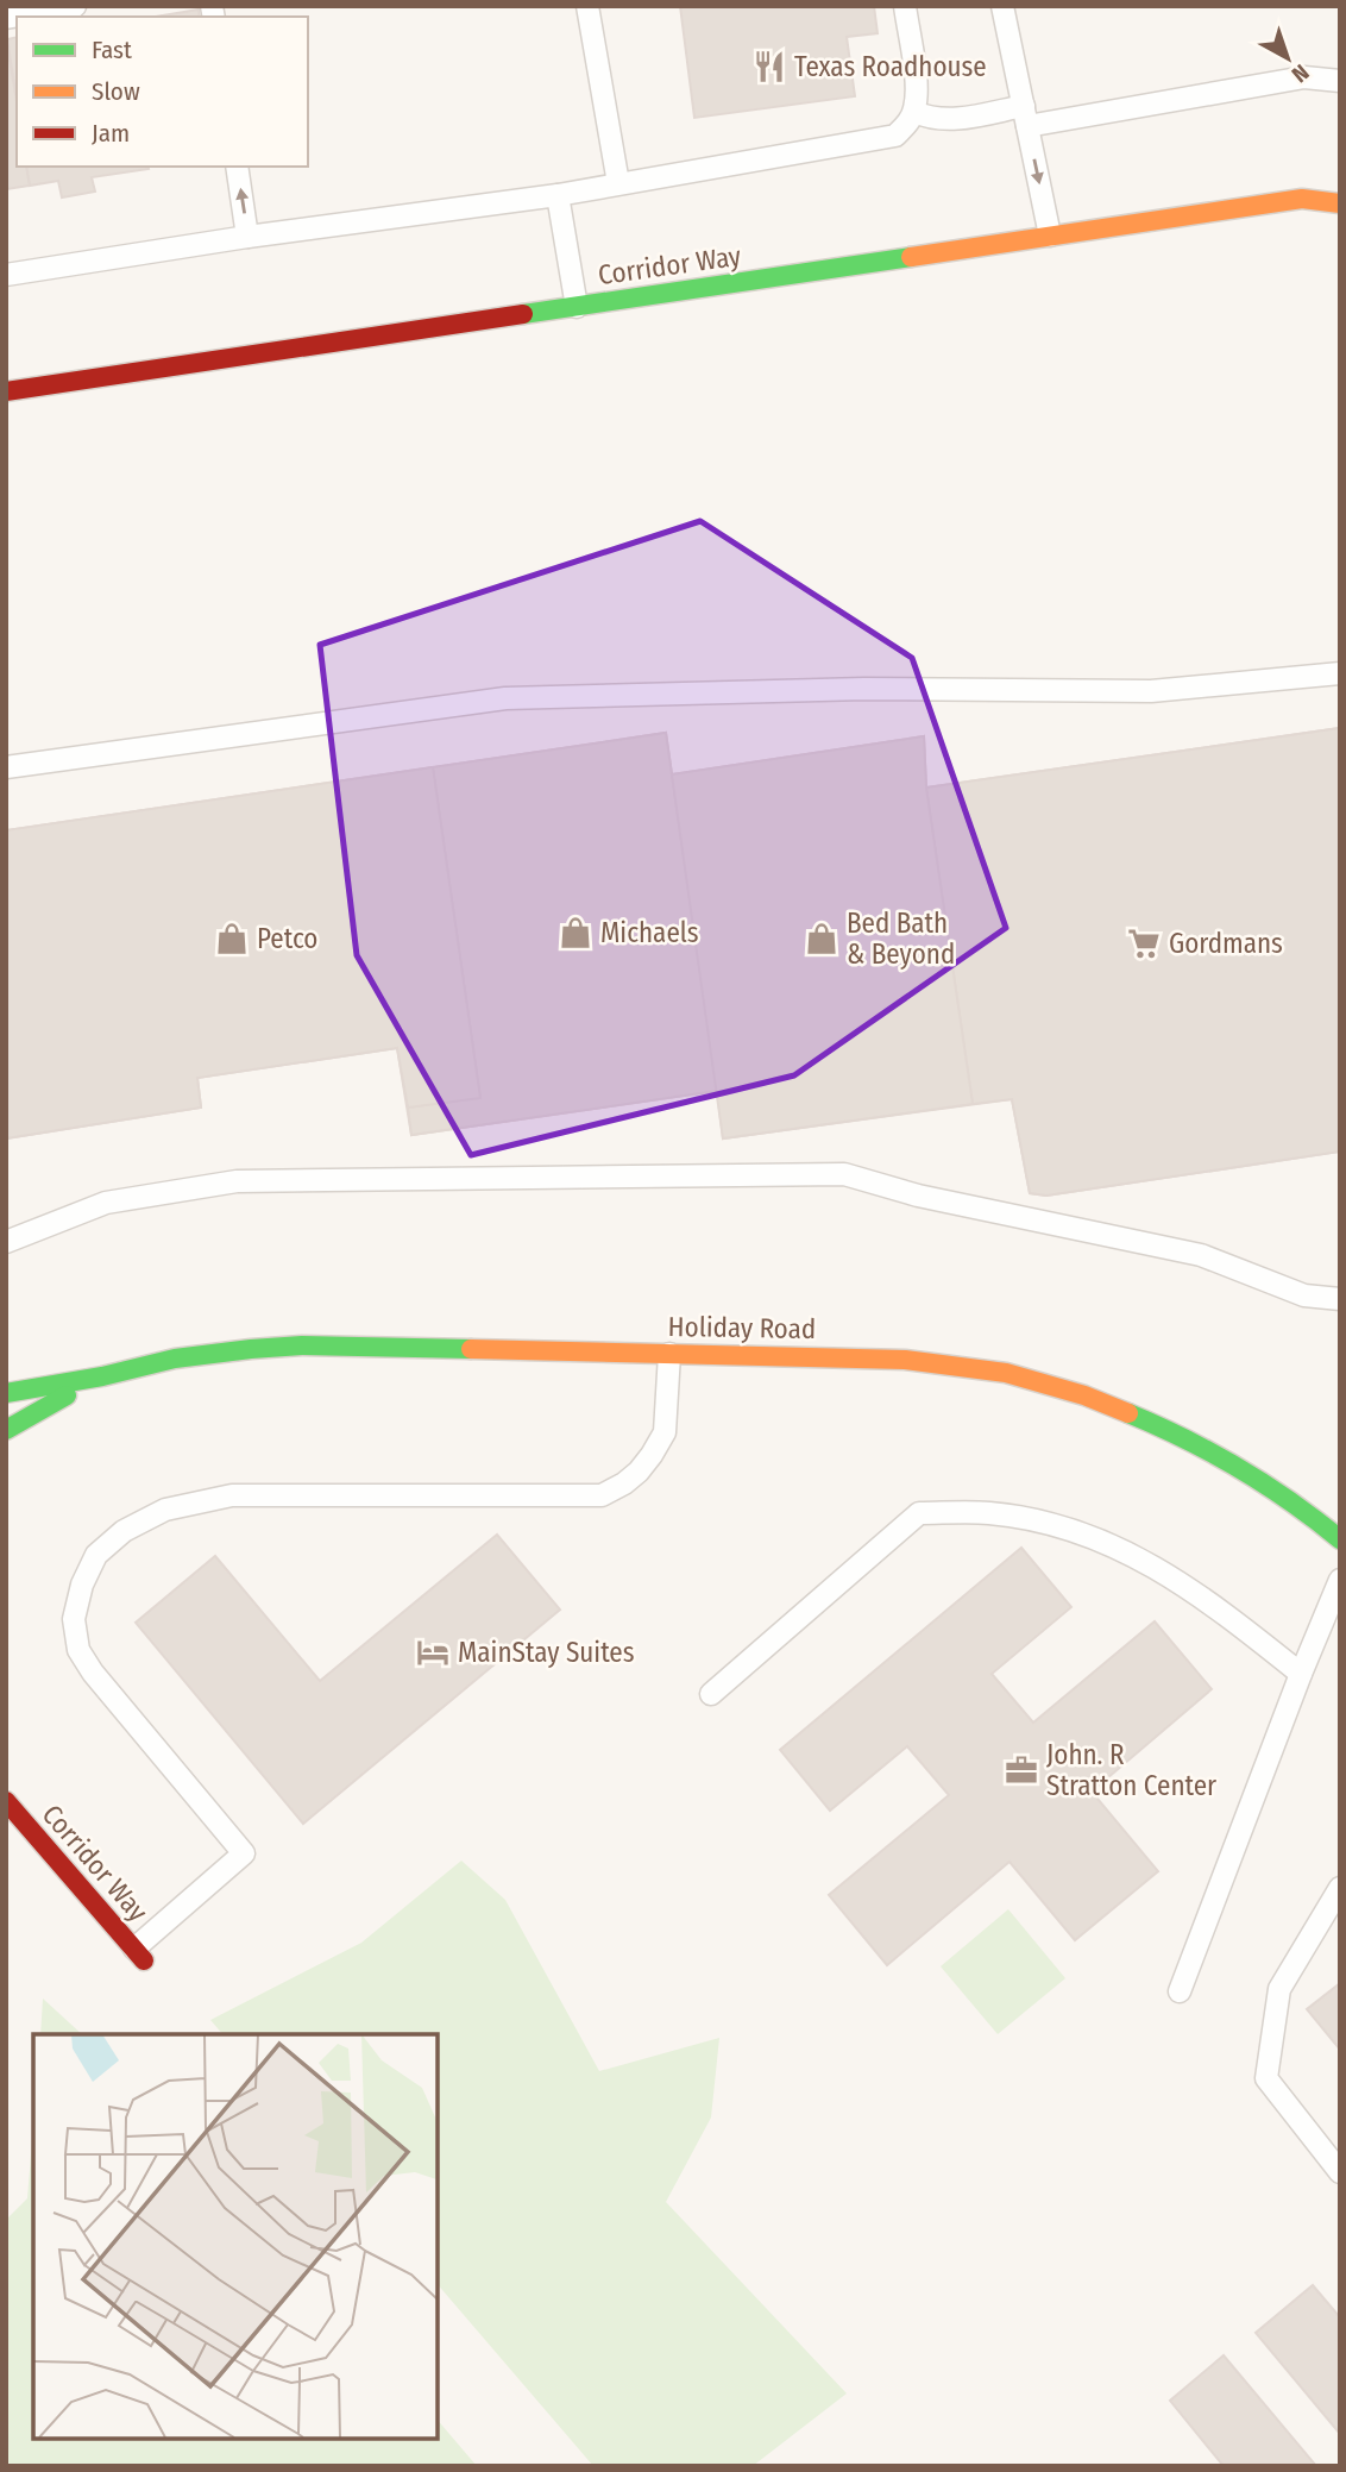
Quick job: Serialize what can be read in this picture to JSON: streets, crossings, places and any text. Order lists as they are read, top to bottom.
{
  "streets": {
    "street": ["Corridor Way", "Holiday Road"]
  },
  "places": {
    "restaurant": ["Texas Roadhouse"],
    "shop": ["Michaels", "Petco", "Bed Bath & Beyond"],
    "supermarket": ["Gordmans"],
    "hotel": ["MainStay Suites"],
    "office": ["John. R Stratton Center"]
  },
  "legend": ["Fast", "Slow", "Jam"],
  "north": "bottom right"
}
